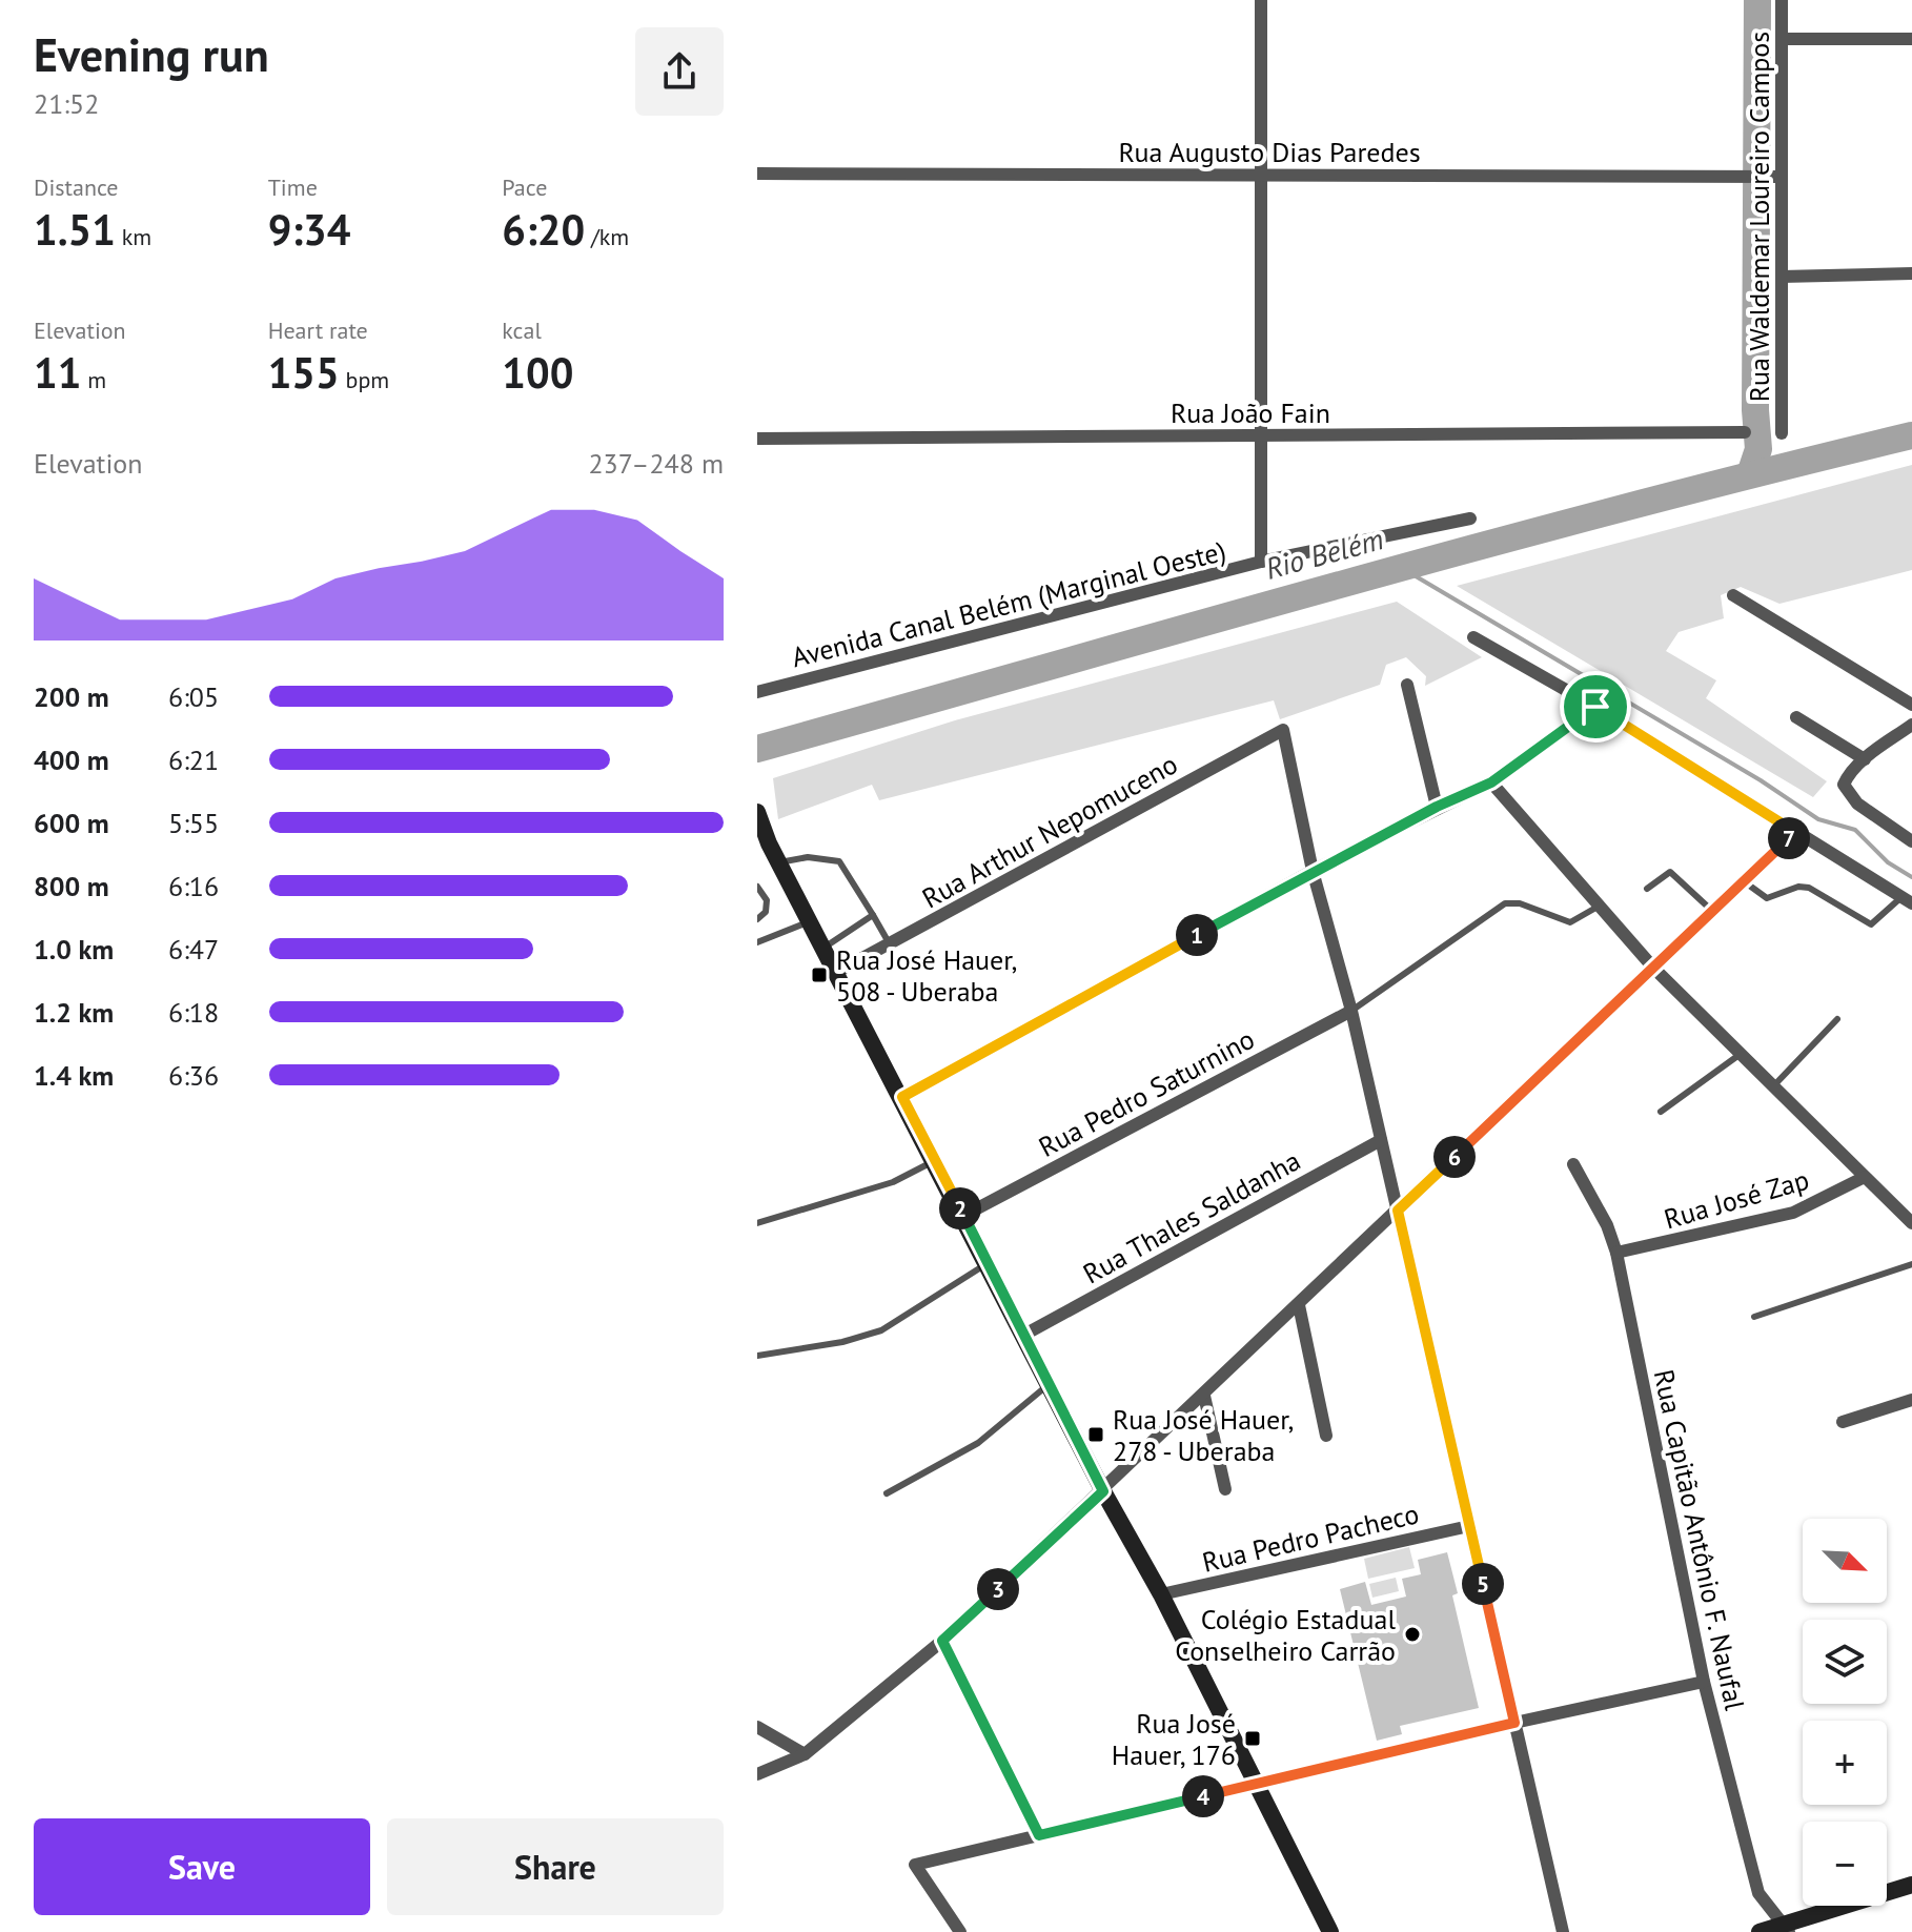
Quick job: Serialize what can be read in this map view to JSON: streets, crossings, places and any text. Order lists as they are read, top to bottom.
{
  "streets": {
    "street": [
      "Rua Augusto Dias Paredes",
      "Rua Waldemar Loureiro Campos",
      "Rua João Fain",
      "Avenida Canal Belém (Marginal Oeste)",
      "Rua Arthur Nepomuceno",
      "Rua Pedro Saturnino",
      "Rua José Zap",
      "Rua Thales Saldanha",
      "Rua Pedro Pacheco",
      "Rua Capitão Antônio F. Naufal"
    ]
  },
  "crossings": [
    ["Rua Augusto Dias Paredes", "Rua Waldemar Loureiro Campos"],
    ["Rua José Zap", "Rua Capitão Antônio F. Naufal"]
  ],
  "water": ["Rio Belém"],
  "places": {
    "transit": ["Rua José Hauer, 508 - Uberaba", "Rua José Hauer, 278 - Uberaba", "Rua José Hauer, 176"],
    "other": ["Colégio Estadual Conselheiro Carrão"]
  },
  "north": "bottom right",
  "page": {
    "heading": ["Evening run", "21:52"],
    "stats": [
      ["Distance", "1.51 km"],
      ["Time", "9:34"],
      ["Pace", "6:20 /km"],
      ["Elevation", "11 m"],
      ["Heart rate", "155 bpm"],
      ["kcal", "100"]
    ],
    "chart": ["Elevation", "237–248 m"],
    "list": [
      {
        "name": "200 m",
        "note": "6:05"
      },
      {
        "name": "400 m",
        "note": "6:21"
      },
      {
        "name": "600 m",
        "note": "5:55"
      },
      {
        "name": "800 m",
        "note": "6:16"
      },
      {
        "name": "1.0 km",
        "note": "6:47"
      },
      {
        "name": "1.2 km",
        "note": "6:18"
      },
      {
        "name": "1.4 km",
        "note": "6:36"
      }
    ],
    "pins": [
      "7",
      "1",
      "6",
      "2",
      "5",
      "3",
      "4"
    ],
    "map_buttons": ["+", "−"],
    "buttons": ["Save", "Share"]
  }
}
